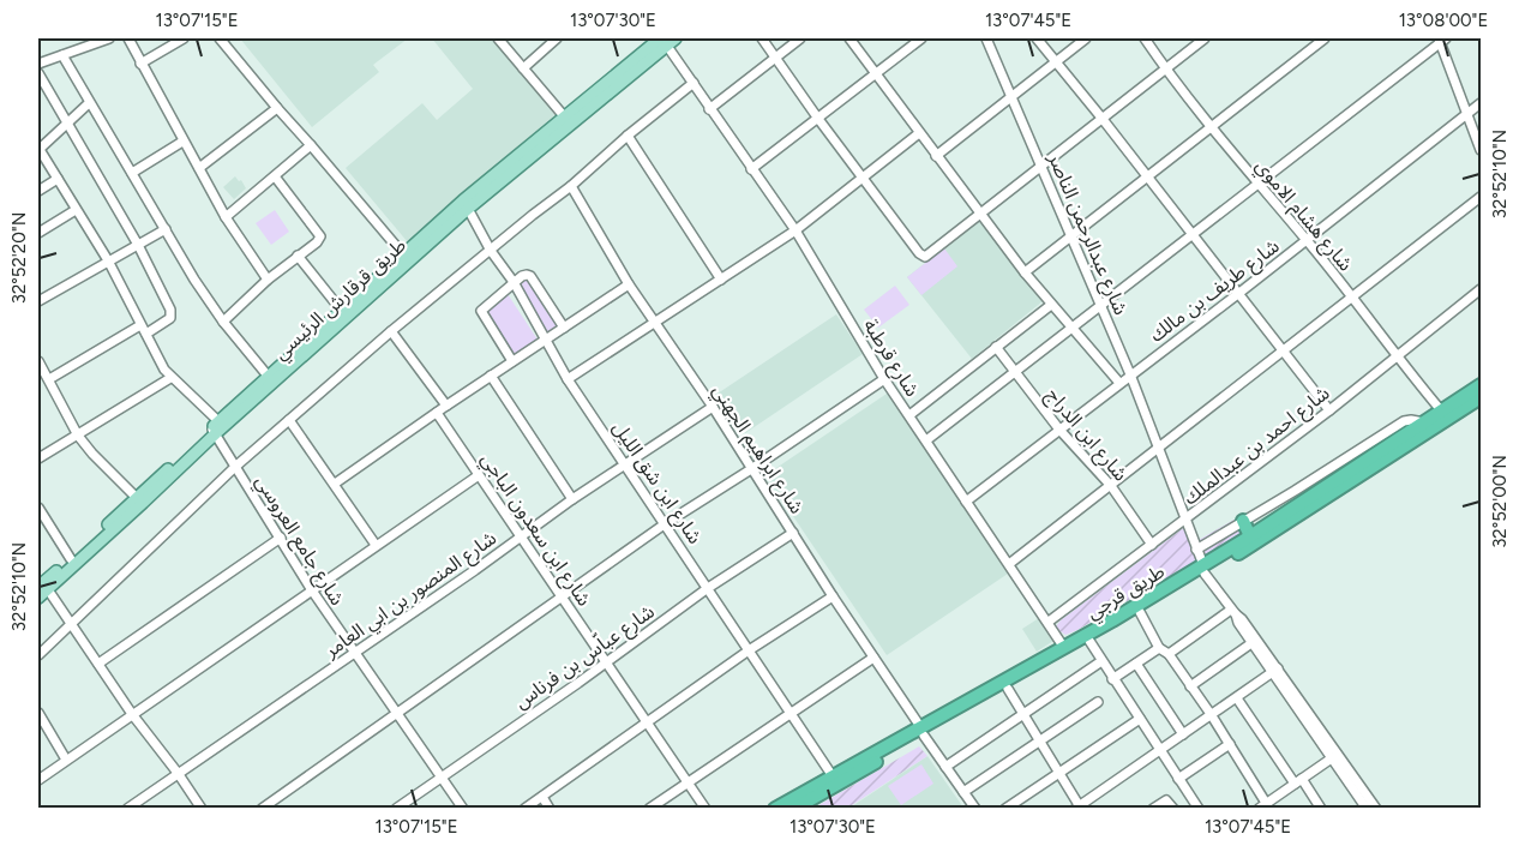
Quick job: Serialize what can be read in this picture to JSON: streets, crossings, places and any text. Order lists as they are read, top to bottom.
{
  "streets": {
    "highway": ["طريق قرجي"],
    "main road": ["طريق قرقارش الرئيسي"],
    "street": [
      "شارع هشام الاموي",
      "شارع عبدالرحمن الناصر",
      "شارع طريف بن مالك",
      "شارع قرطبة",
      "شارع ابن الدراج",
      "شارع احمد بن عبدالملك",
      "شارع ابراهيم الجهني",
      "شارع ابن شق الليل",
      "شارع ابن سعدون الباجي",
      "شارع جامع العروسي",
      "شارع المنصور بن ابي العامر",
      "شارع عباّس بن فرناس"
    ]
  },
  "crossings": [
    ["شارع هشام الاموي", "شارع طريف بن مالك"],
    ["شارع هشام الاموي", "شارع احمد بن عبدالملك"],
    ["شارع هشام الاموي", "طريق قرجي"],
    ["شارع عبدالرحمن الناصر", "شارع طريف بن مالك"],
    ["شارع عبدالرحمن الناصر", "شارع احمد بن عبدالملك"],
    ["شارع عبدالرحمن الناصر", "طريق قرجي"],
    ["شارع طريف بن مالك", "شارع قرطبة"],
    ["شارع طريف بن مالك", "شارع ابن الدراج"],
    ["طريق قرقارش الرئيسي", "شارع قرطبة"],
    ["طريق قرقارش الرئيسي", "شارع ابن شق الليل"],
    ["طريق قرقارش الرئيسي", "شارع جامع العروسي"],
    ["شارع قرطبة", "شارع احمد بن عبدالملك"],
    ["شارع قرطبة", "طريق قرجي"],
    ["شارع ابن الدراج", "شارع احمد بن عبدالملك"],
    ["شارع ابراهيم الجهني", "طريق قرجي"],
    ["شارع ابراهيم الجهني", "شارع المنصور بن ابي العامر"],
    ["شارع ابراهيم الجهني", "شارع عباّس بن فرناس"],
    ["شارع ابن شق الليل", "طريق قرجي"],
    ["شارع ابن شق الليل", "شارع المنصور بن ابي العامر"],
    ["شارع ابن شق الليل", "شارع عباّس بن فرناس"],
    ["شارع ابن سعدون الباجي", "شارع المنصور بن ابي العامر"],
    ["شارع ابن سعدون الباجي", "شارع عباّس بن فرناس"],
    ["شارع جامع العروسي", "شارع المنصور بن ابي العامر"],
    ["شارع جامع العروسي", "شارع عباّس بن فرناس"]
  ],
  "coordinates": [
    "13°07'15\"E",
    "13°07'30\"E",
    "13°07'45\"E",
    "13°08'00\"E",
    "32°52'10\"N",
    "32°52'20\"N",
    "32°52'00\"N"
  ]
}
